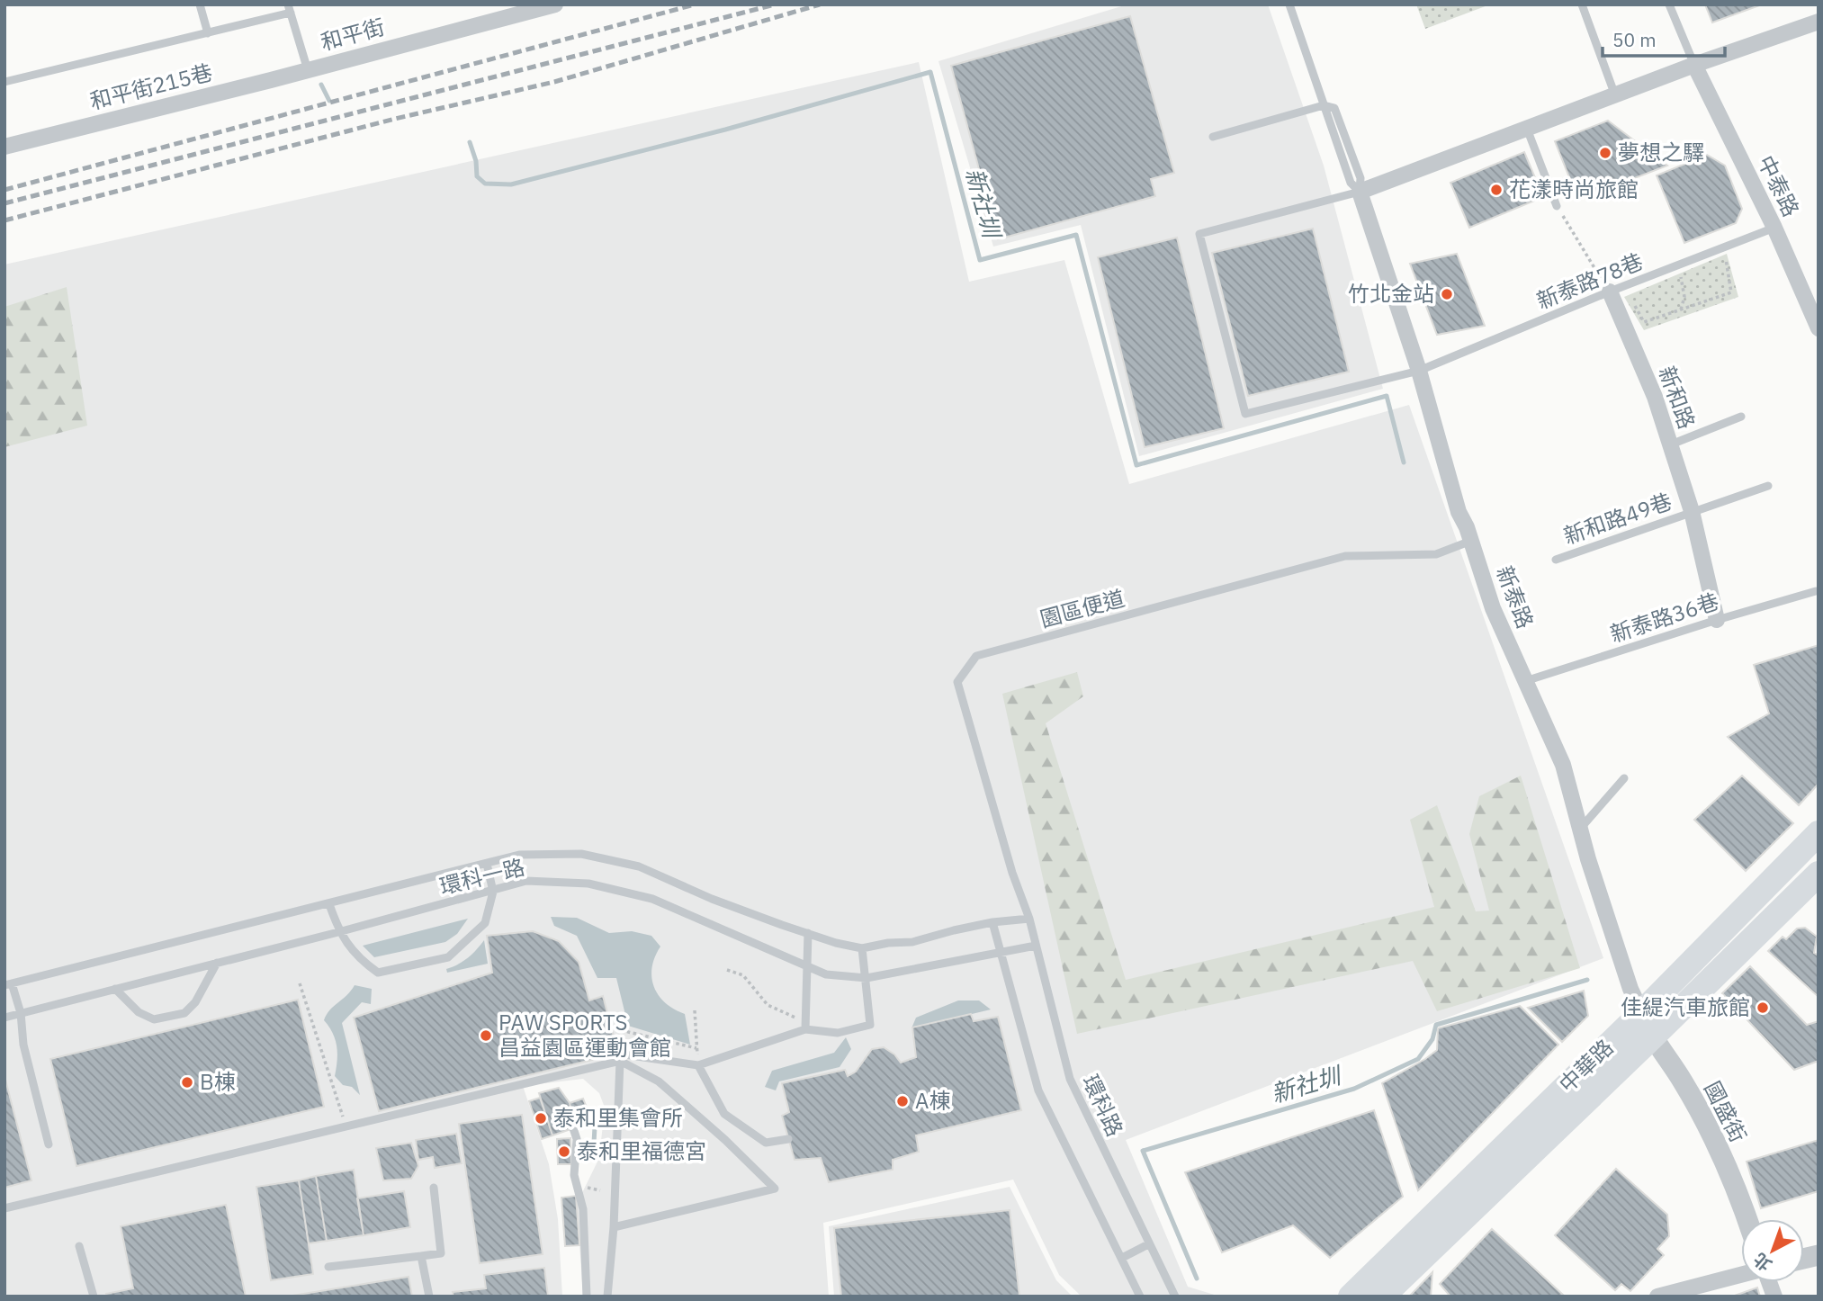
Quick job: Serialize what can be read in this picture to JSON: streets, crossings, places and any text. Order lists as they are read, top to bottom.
{
  "streets": {
    "main road": ["中華路"],
    "street": [
      "和平街",
      "和平街215巷",
      "中泰路",
      "新和路",
      "新泰路",
      "國盛街"
    ],
    "lane": [
      "新泰路78巷",
      "新和路49巷",
      "園區便道",
      "新泰路36巷",
      "環科一路",
      "環科路"
    ]
  },
  "crossings": [
    ["和平街", "和平街215巷"],
    ["中泰路", "新泰路78巷"],
    ["新泰路78巷", "新和路"],
    ["新泰路78巷", "新泰路"],
    ["新和路", "新和路49巷"],
    ["新和路", "新泰路36巷"],
    ["新泰路", "園區便道"],
    ["新泰路", "新泰路36巷"],
    ["新泰路", "中華路"],
    ["新泰路", "國盛街"],
    ["園區便道", "環科一路"],
    ["園區便道", "環科路"],
    ["環科一路", "環科路"],
    ["中華路", "國盛街"]
  ],
  "water": ["新社圳"],
  "places": [
    "夢想之驛",
    "花漾時尚旅館",
    "竹北金站",
    "佳緹汽車旅館",
    "PAW SPORTS 昌益園區運動會館",
    "B棟",
    "A棟",
    "泰和里集會所",
    "泰和里福德宮"
  ],
  "scale_bar": "50 m",
  "north": "bottom left"
}
